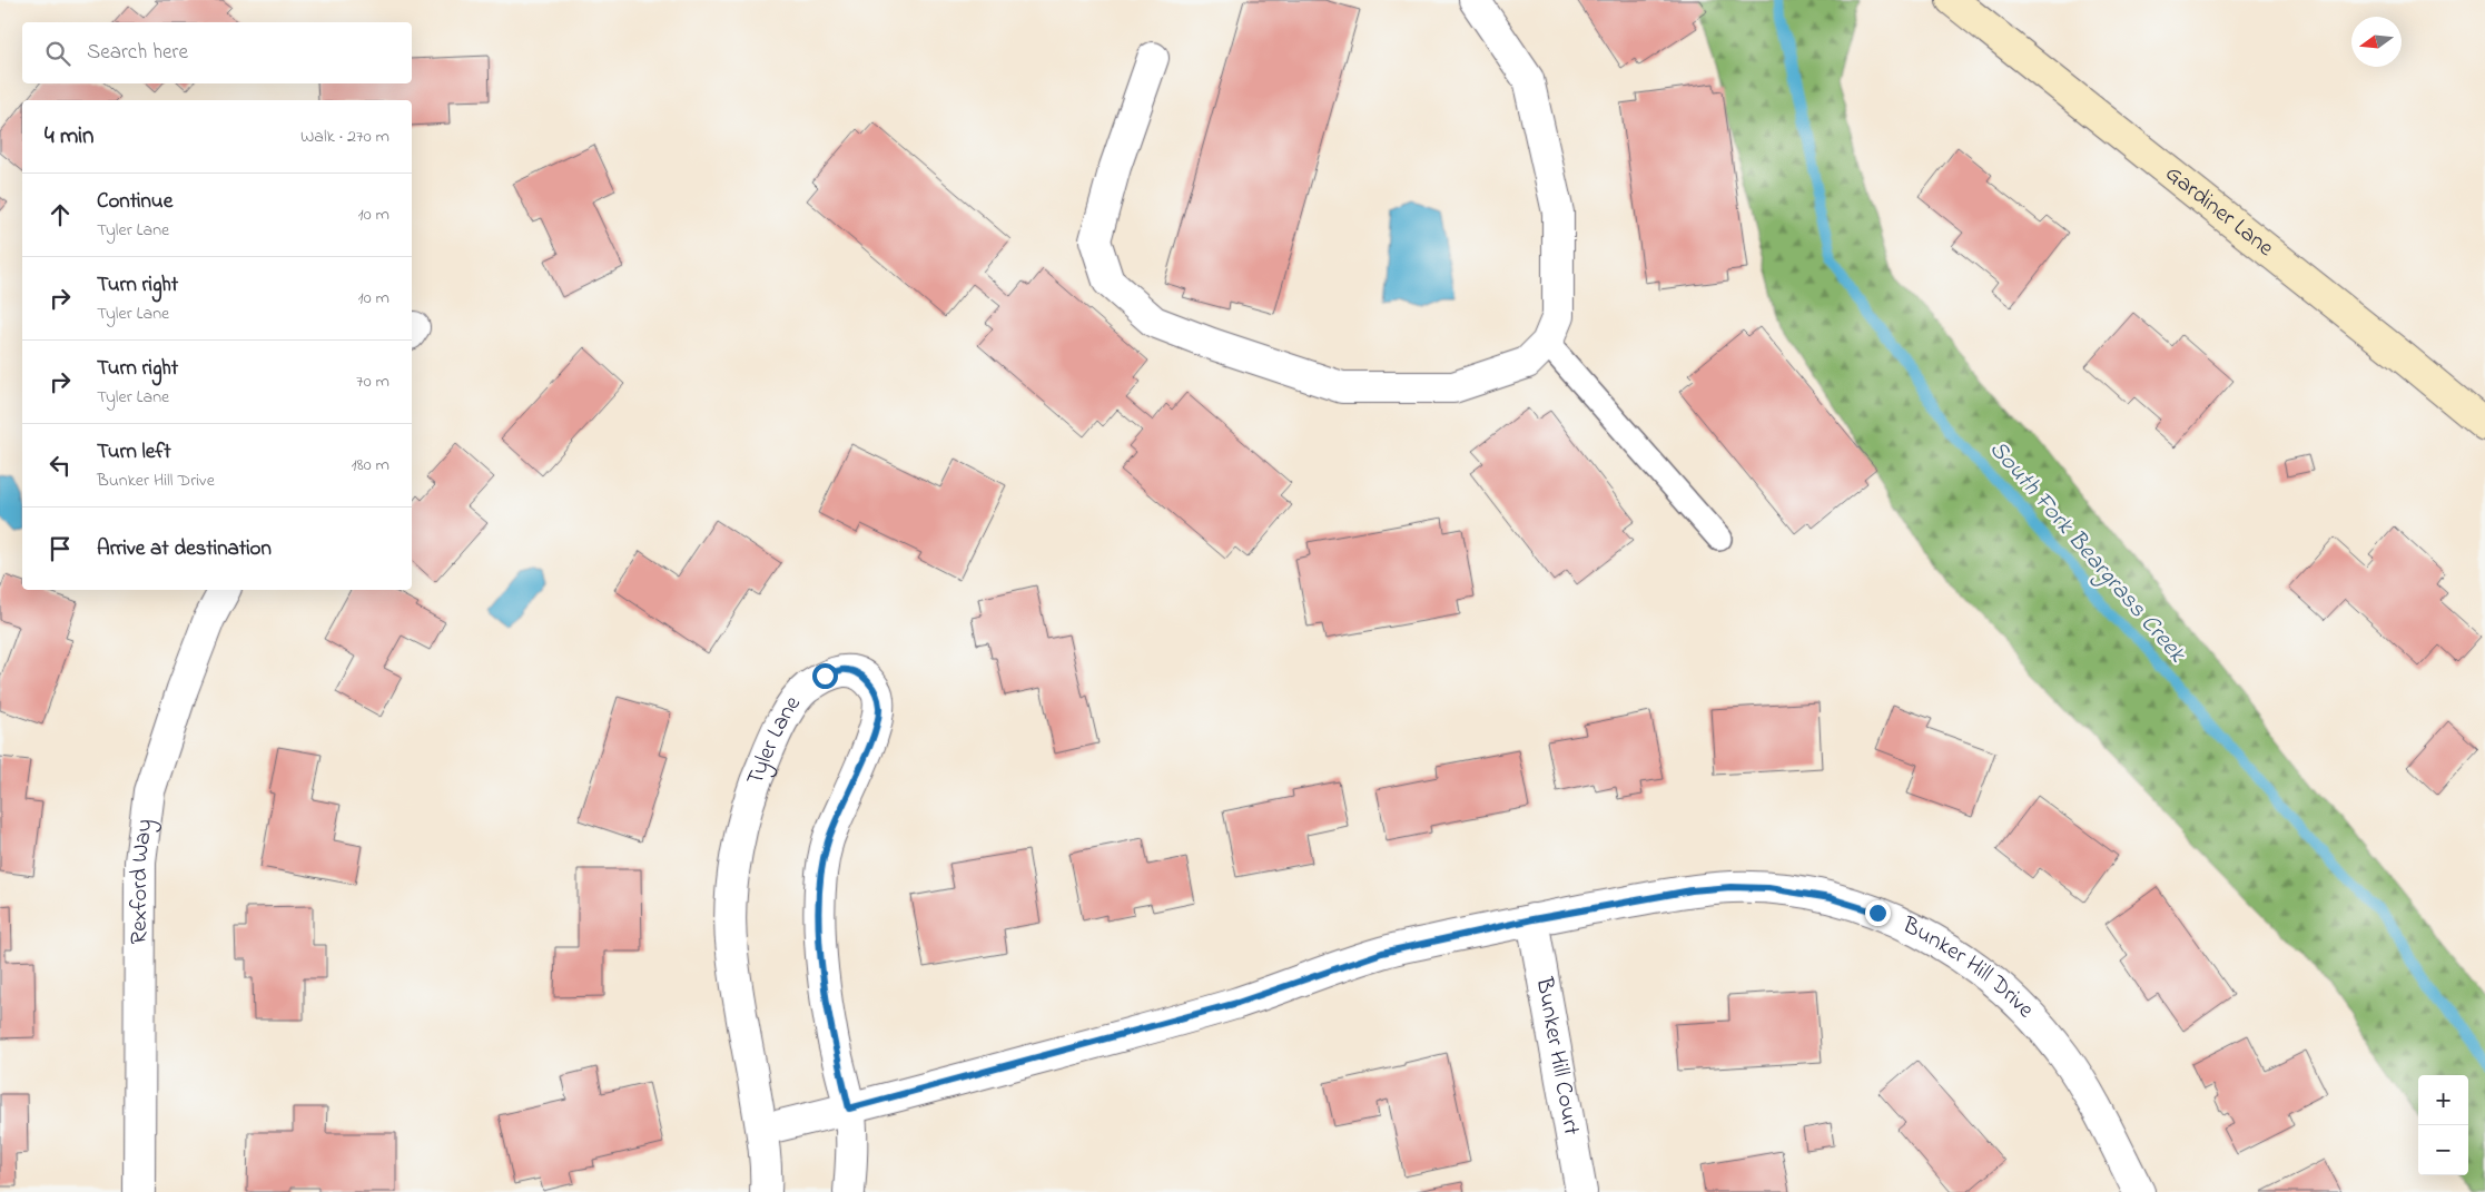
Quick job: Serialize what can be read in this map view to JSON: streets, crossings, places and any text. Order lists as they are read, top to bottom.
{
  "streets": {
    "main road": ["Gardiner Lane"],
    "street": [
      "Tyler Lane",
      "Rexford Way",
      "Bunker Hill Drive",
      "Bunker Hill Court"
    ]
  },
  "crossings": [
    ["Tyler Lane", "Bunker Hill Drive"],
    ["Bunker Hill Drive", "Bunker Hill Court"]
  ],
  "water": ["South Fork Beargrass Creek"],
  "north": "left",
  "page": {
    "search": "Search here",
    "heading": ["4 min", "Walk · 270 m"],
    "list": [
      ["Continue", "Tyler Lane", "10 m"],
      ["Turn right", "Tyler Lane", "10 m"],
      ["Turn right", "Tyler Lane", "70 m"],
      ["Turn left", "Bunker Hill Drive", "180 m"],
      "Arrive at destination"
    ],
    "map_buttons": ["+", "−"]
  }
}
